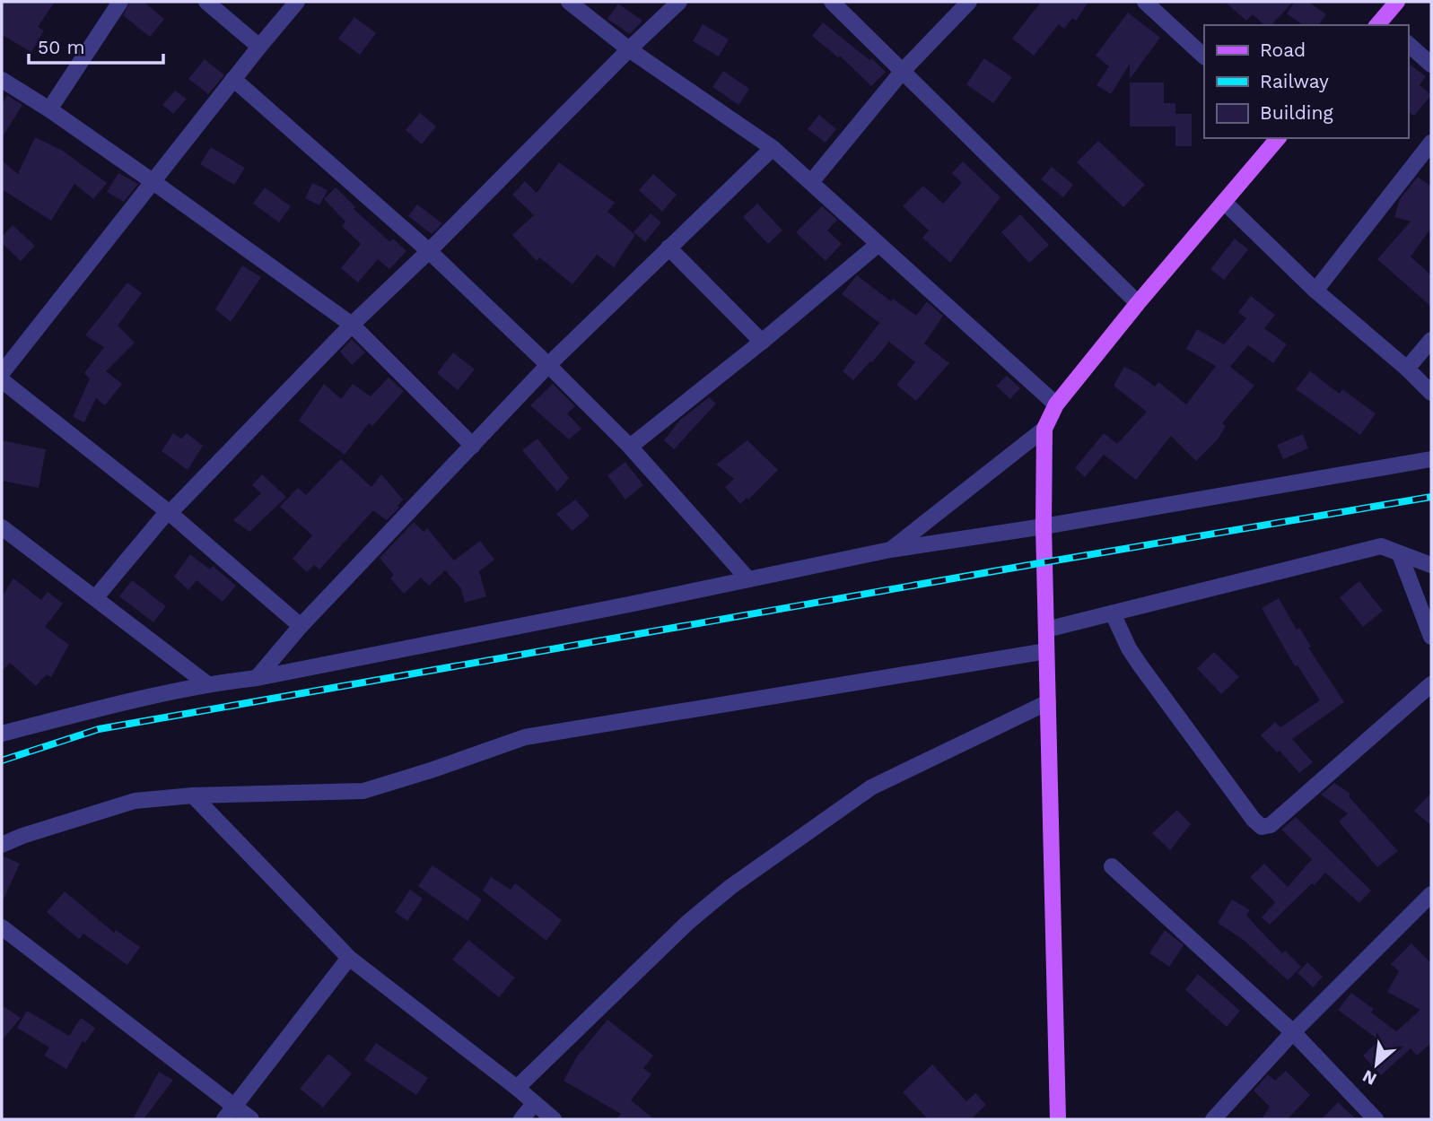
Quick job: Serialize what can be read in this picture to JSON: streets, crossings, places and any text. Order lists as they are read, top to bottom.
{
  "legend": ["Road", "Railway", "Building"],
  "scale_bar": "50 m",
  "north": "bottom left"
}
